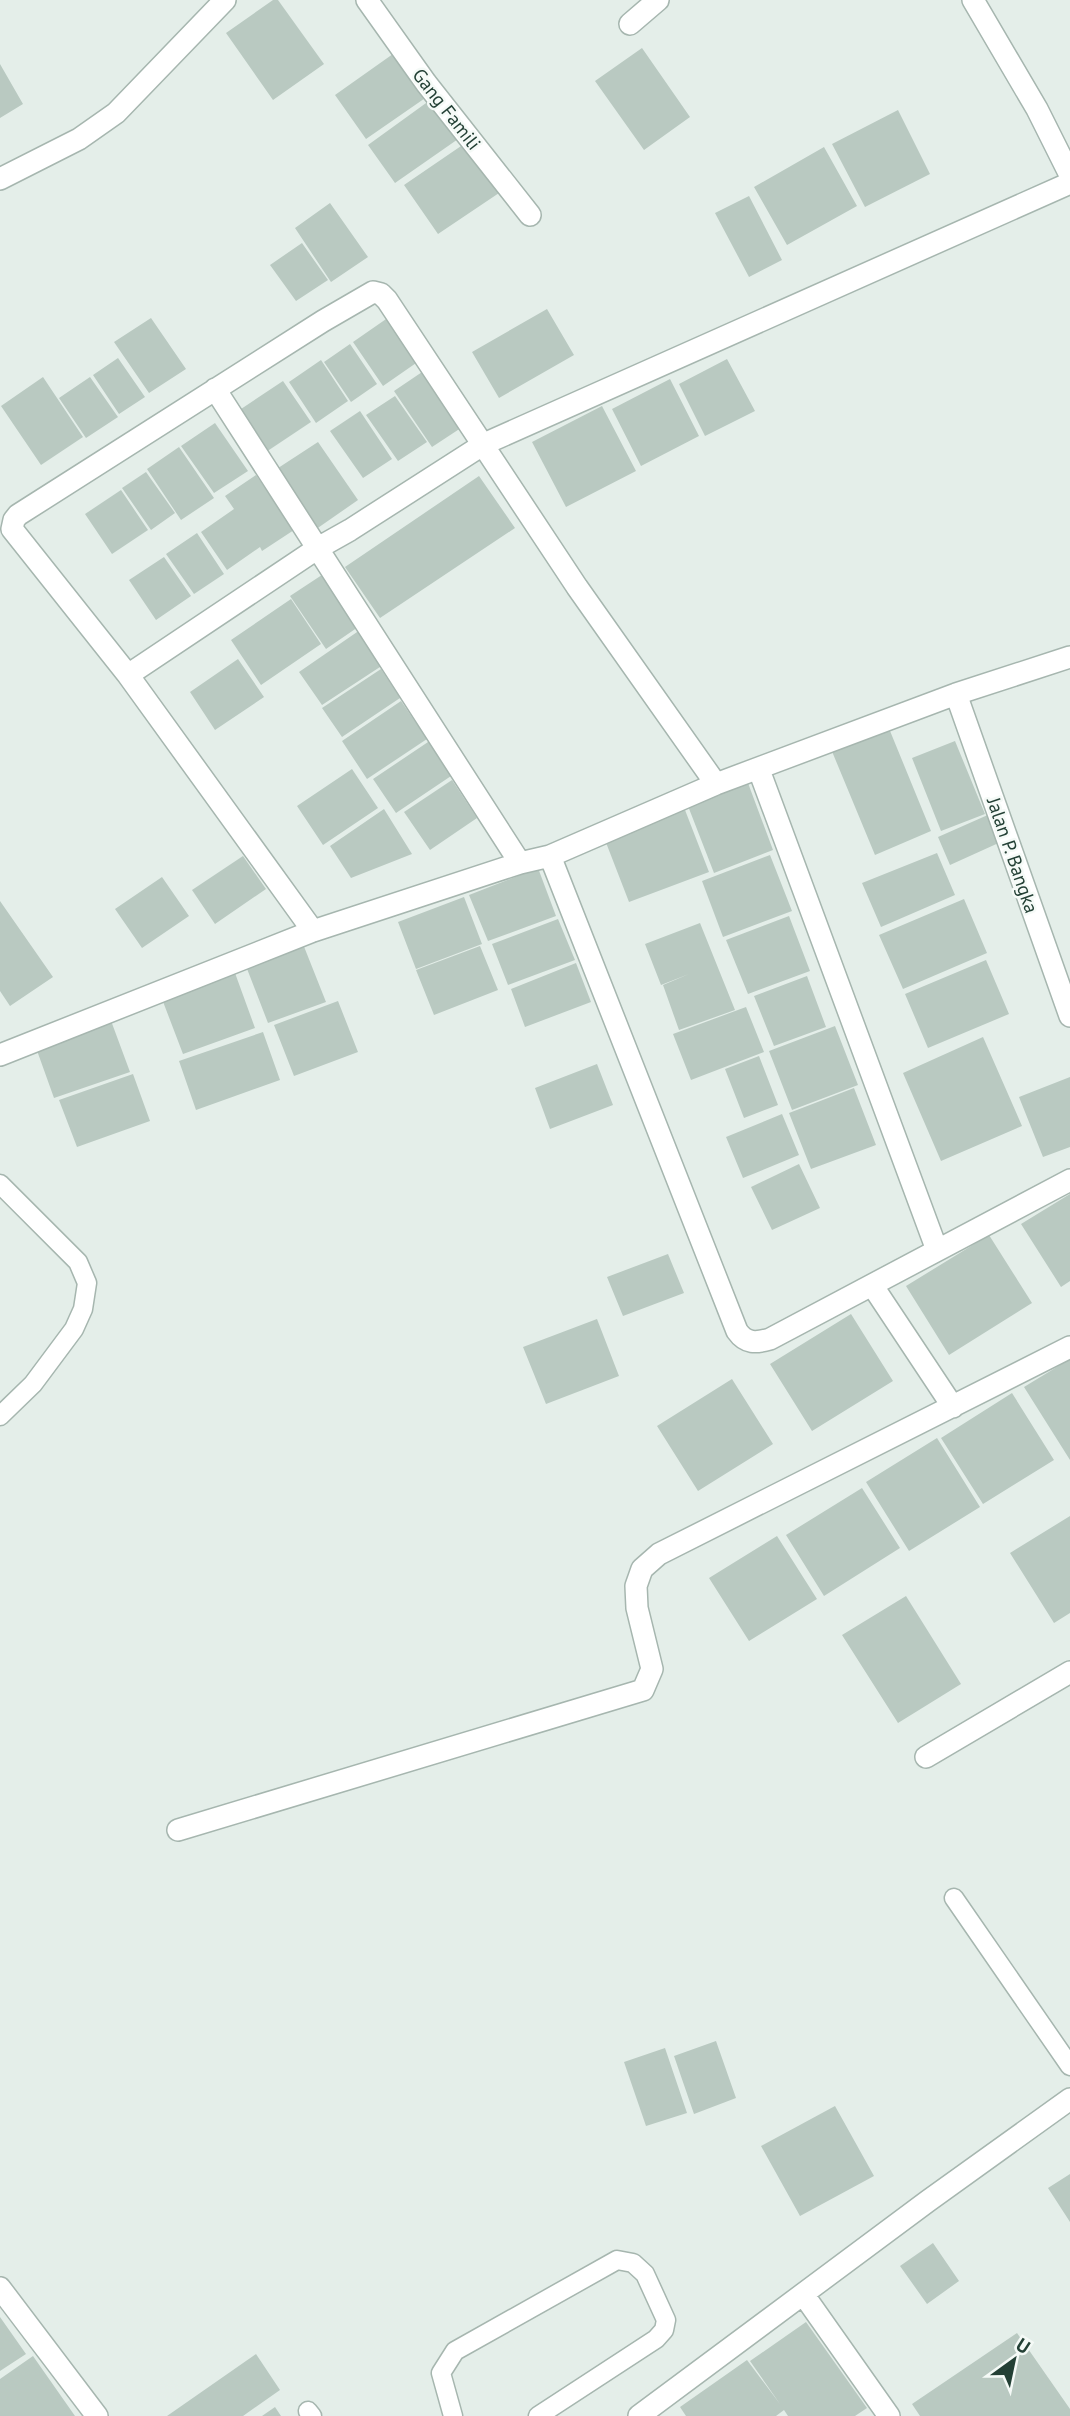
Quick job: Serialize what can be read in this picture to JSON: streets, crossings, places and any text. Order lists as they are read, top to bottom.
{
  "streets": {
    "street": ["Gang Famili", "Jalan P. Bangka"]
  },
  "north": "top right"
}
